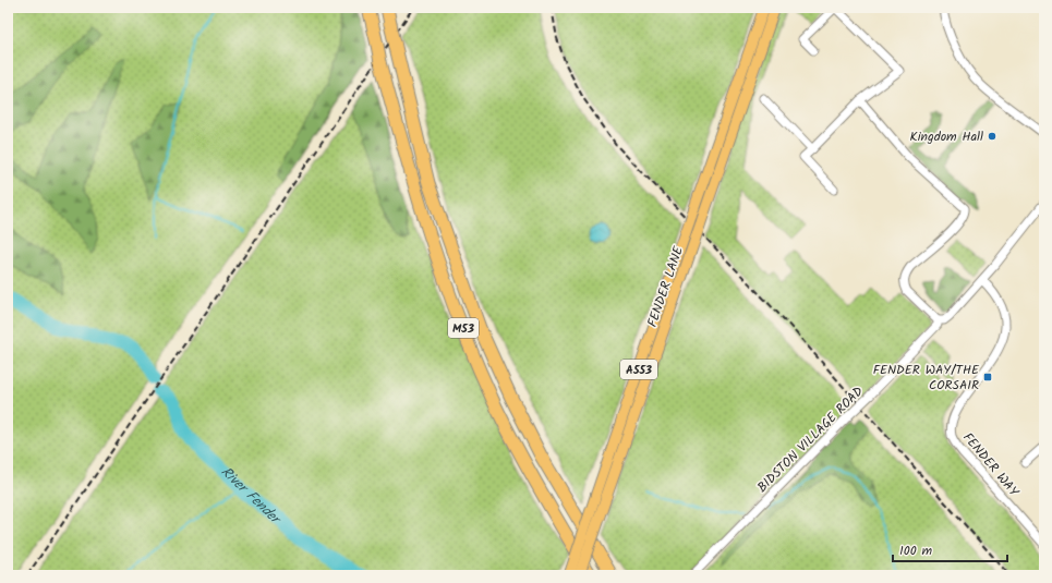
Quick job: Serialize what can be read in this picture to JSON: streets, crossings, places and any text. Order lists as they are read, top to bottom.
{
  "streets": {
    "highway": ["M53"],
    "main road": ["FENDER LANE", "A553"],
    "street": ["BIDSTON VILLAGE ROAD", "FENDER WAY"]
  },
  "crossings": [
    ["BIDSTON VILLAGE ROAD", "FENDER WAY"]
  ],
  "water": ["River Fender"],
  "places": {
    "other": ["Kingdom Hall"],
    "transit": ["FENDER WAY/THE CORSAIR"]
  },
  "scale_bar": "100 m"
}
